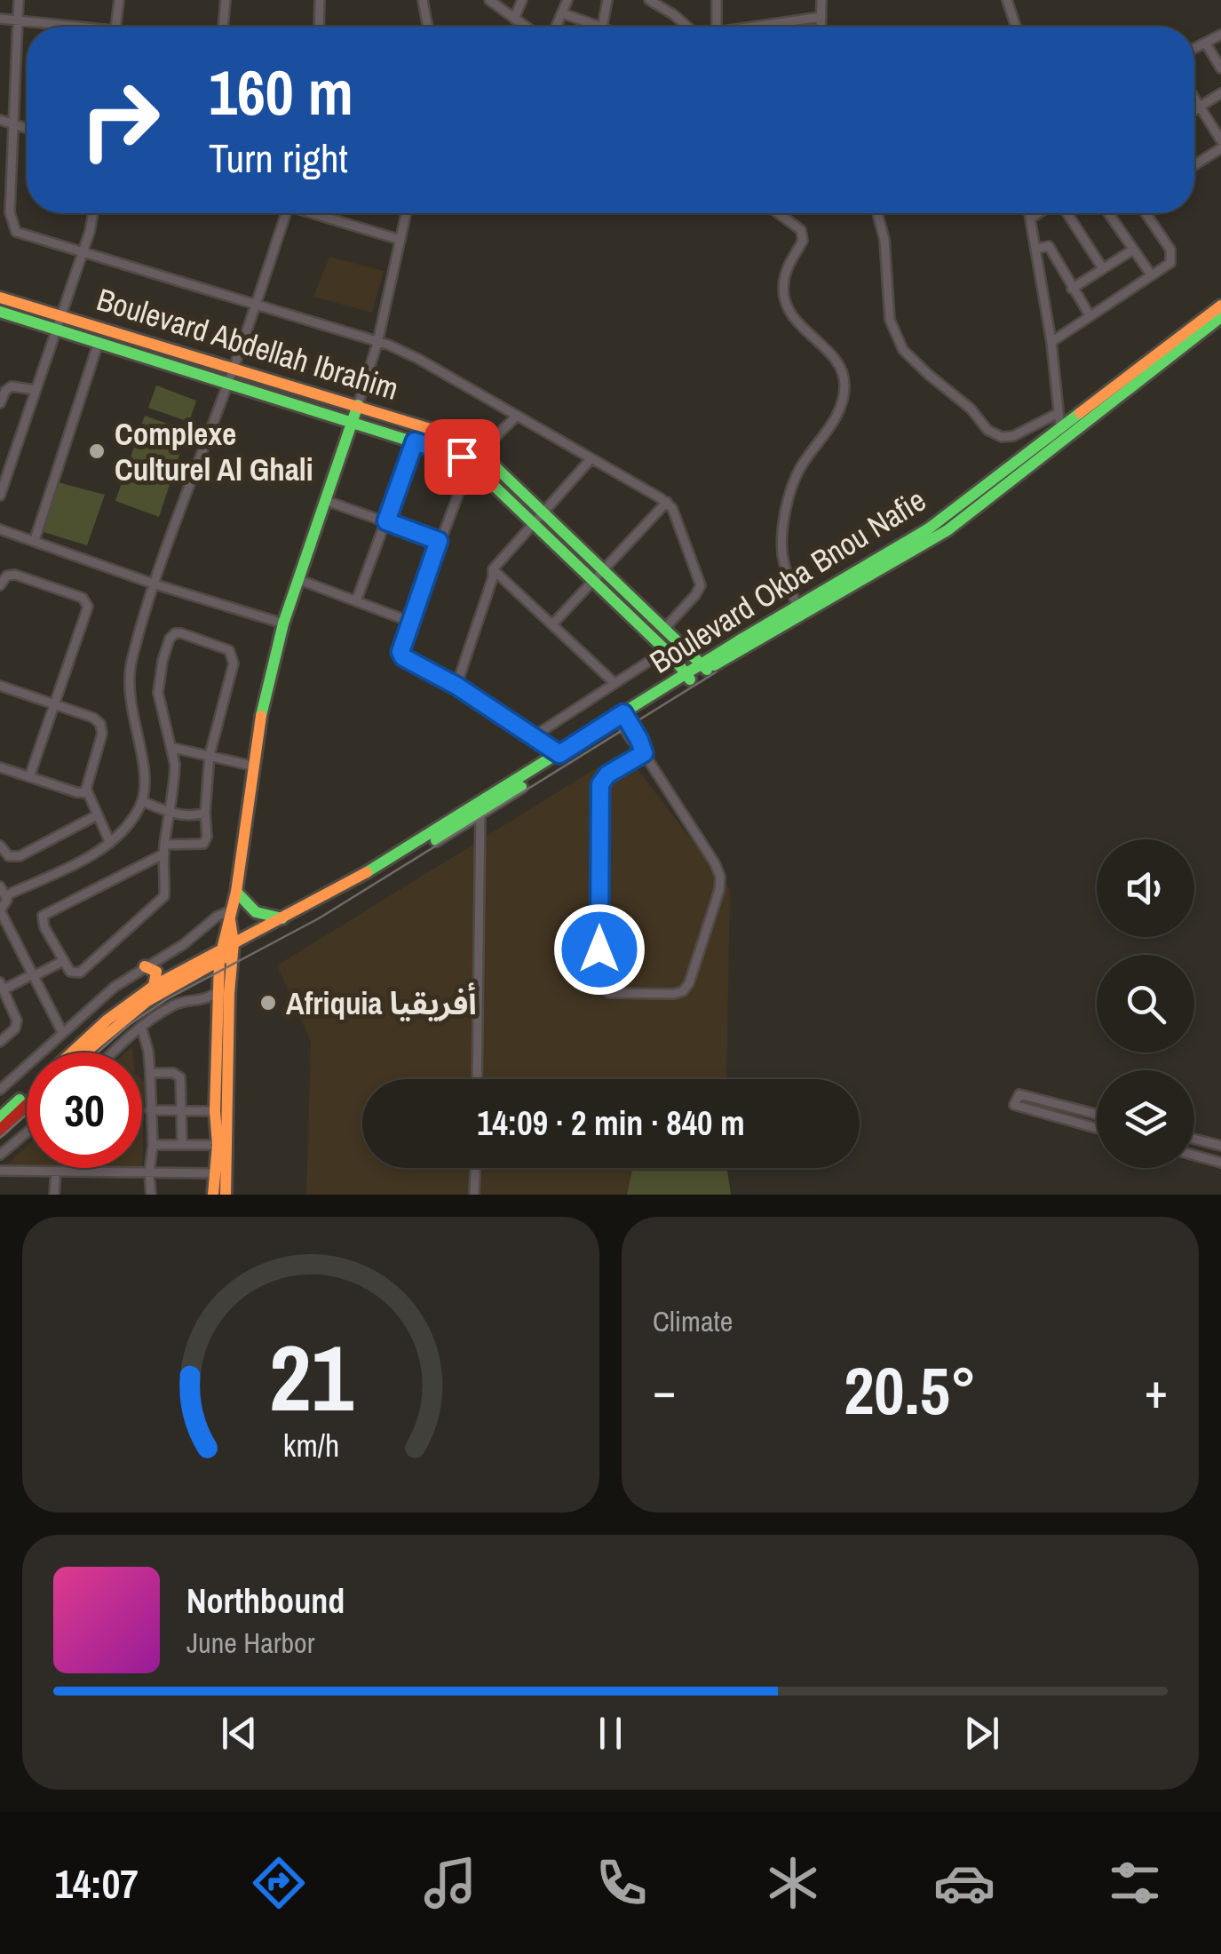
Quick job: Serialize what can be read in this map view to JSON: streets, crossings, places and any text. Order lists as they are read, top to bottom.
{
  "streets": {
    "main road": ["Boulevard Abdellah Ibrahim", "Boulevard Okba Bnou Nafie"]
  },
  "crossings": [
    ["Boulevard Abdellah Ibrahim", "Boulevard Okba Bnou Nafie"]
  ],
  "places": ["Complexe Culturel Al Ghali", "Afriquia أفريقيا"],
  "page": {
    "turn": ["160 m", "Turn right"],
    "limit": "30",
    "trip": "14:09 · 2 min · 840 m",
    "tile": "Climate",
    "heat": ["−", "20.5°", "+"],
    "song": ["Northbound", "June Harbor"],
    "tabs": "14:07",
    "gauge": ["21", "km/h"]
  }
}
